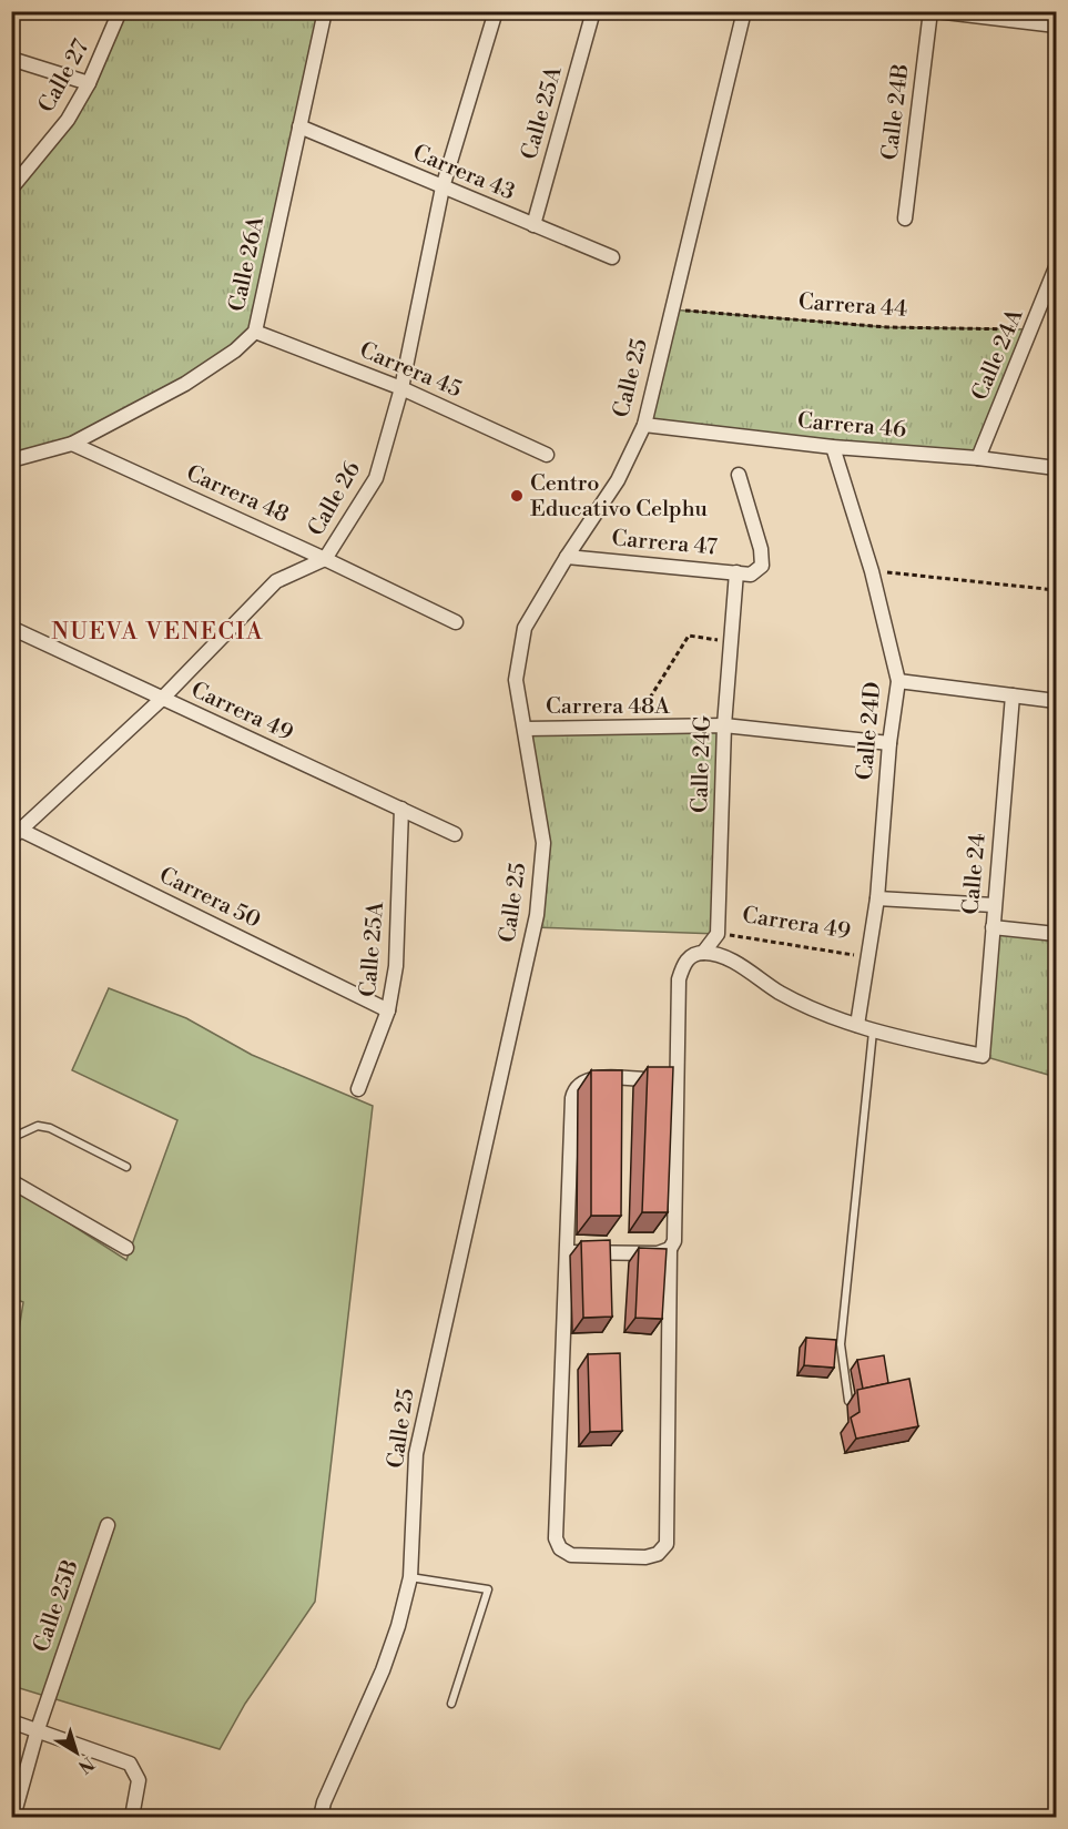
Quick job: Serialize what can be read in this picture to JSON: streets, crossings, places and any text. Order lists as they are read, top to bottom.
{
  "streets": {
    "street": [
      "Calle 27",
      "Calle 24B",
      "Calle 25A",
      "Carrera 43",
      "Calle 26A",
      "Calle 24A",
      "Carrera 45",
      "Calle 25",
      "Carrera 46",
      "Carrera 48",
      "Calle 26",
      "Carrera 47",
      "Carrera 48A",
      "Carrera 49",
      "Calle 24D",
      "Calle 24G",
      "Calle 24",
      "Carrera 50",
      "Calle 25B"
    ],
    "path": ["Carrera 44"]
  },
  "crossings": [
    ["Calle 25A", "Carrera 43"],
    ["Calle 25A", "Carrera 49"],
    ["Calle 25A", "Carrera 50"],
    ["Carrera 43", "Calle 26A"],
    ["Carrera 43", "Calle 26"],
    ["Calle 26A", "Carrera 45"],
    ["Calle 26A", "Carrera 48"],
    ["Carrera 44", "Calle 24A"],
    ["Carrera 44", "Calle 25"],
    ["Calle 24A", "Carrera 46"],
    ["Carrera 45", "Calle 26"],
    ["Calle 25", "Carrera 46"],
    ["Calle 25", "Carrera 47"],
    ["Calle 25", "Carrera 48A"],
    ["Carrera 46", "Calle 24D"],
    ["Carrera 48", "Calle 26"],
    ["Calle 26", "Carrera 49"],
    ["Calle 26", "Carrera 50"],
    ["Carrera 47", "Calle 24G"],
    ["Carrera 48A", "Calle 24D"],
    ["Carrera 48A", "Calle 24G"],
    ["Carrera 49", "Calle 24D"],
    ["Carrera 49", "Calle 24G"]
  ],
  "districts": ["NUEVA VENECIA"],
  "places": ["Centro Educativo Celphu"],
  "north": "bottom right"
}
